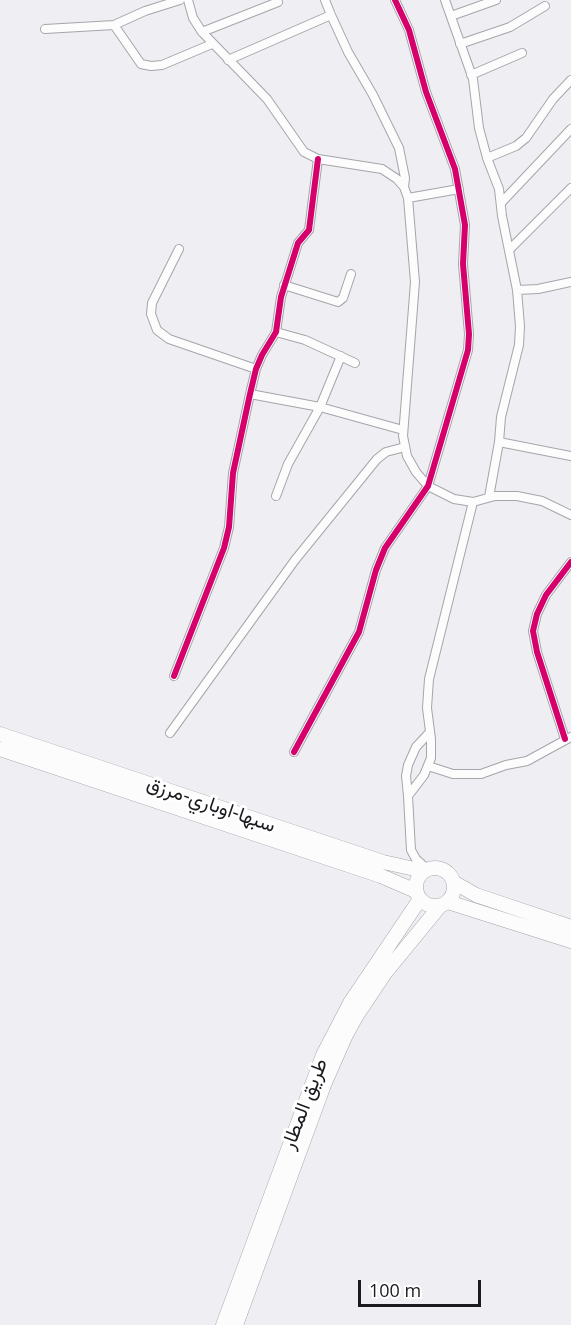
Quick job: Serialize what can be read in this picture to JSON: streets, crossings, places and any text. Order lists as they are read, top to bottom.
{
  "streets": {
    "main road": ["سبها-اوباري-مرزق", "طريق المطار"]
  },
  "crossings": [
    ["سبها-اوباري-مرزق", "طريق المطار"]
  ],
  "scale_bar": "100 m"
}
